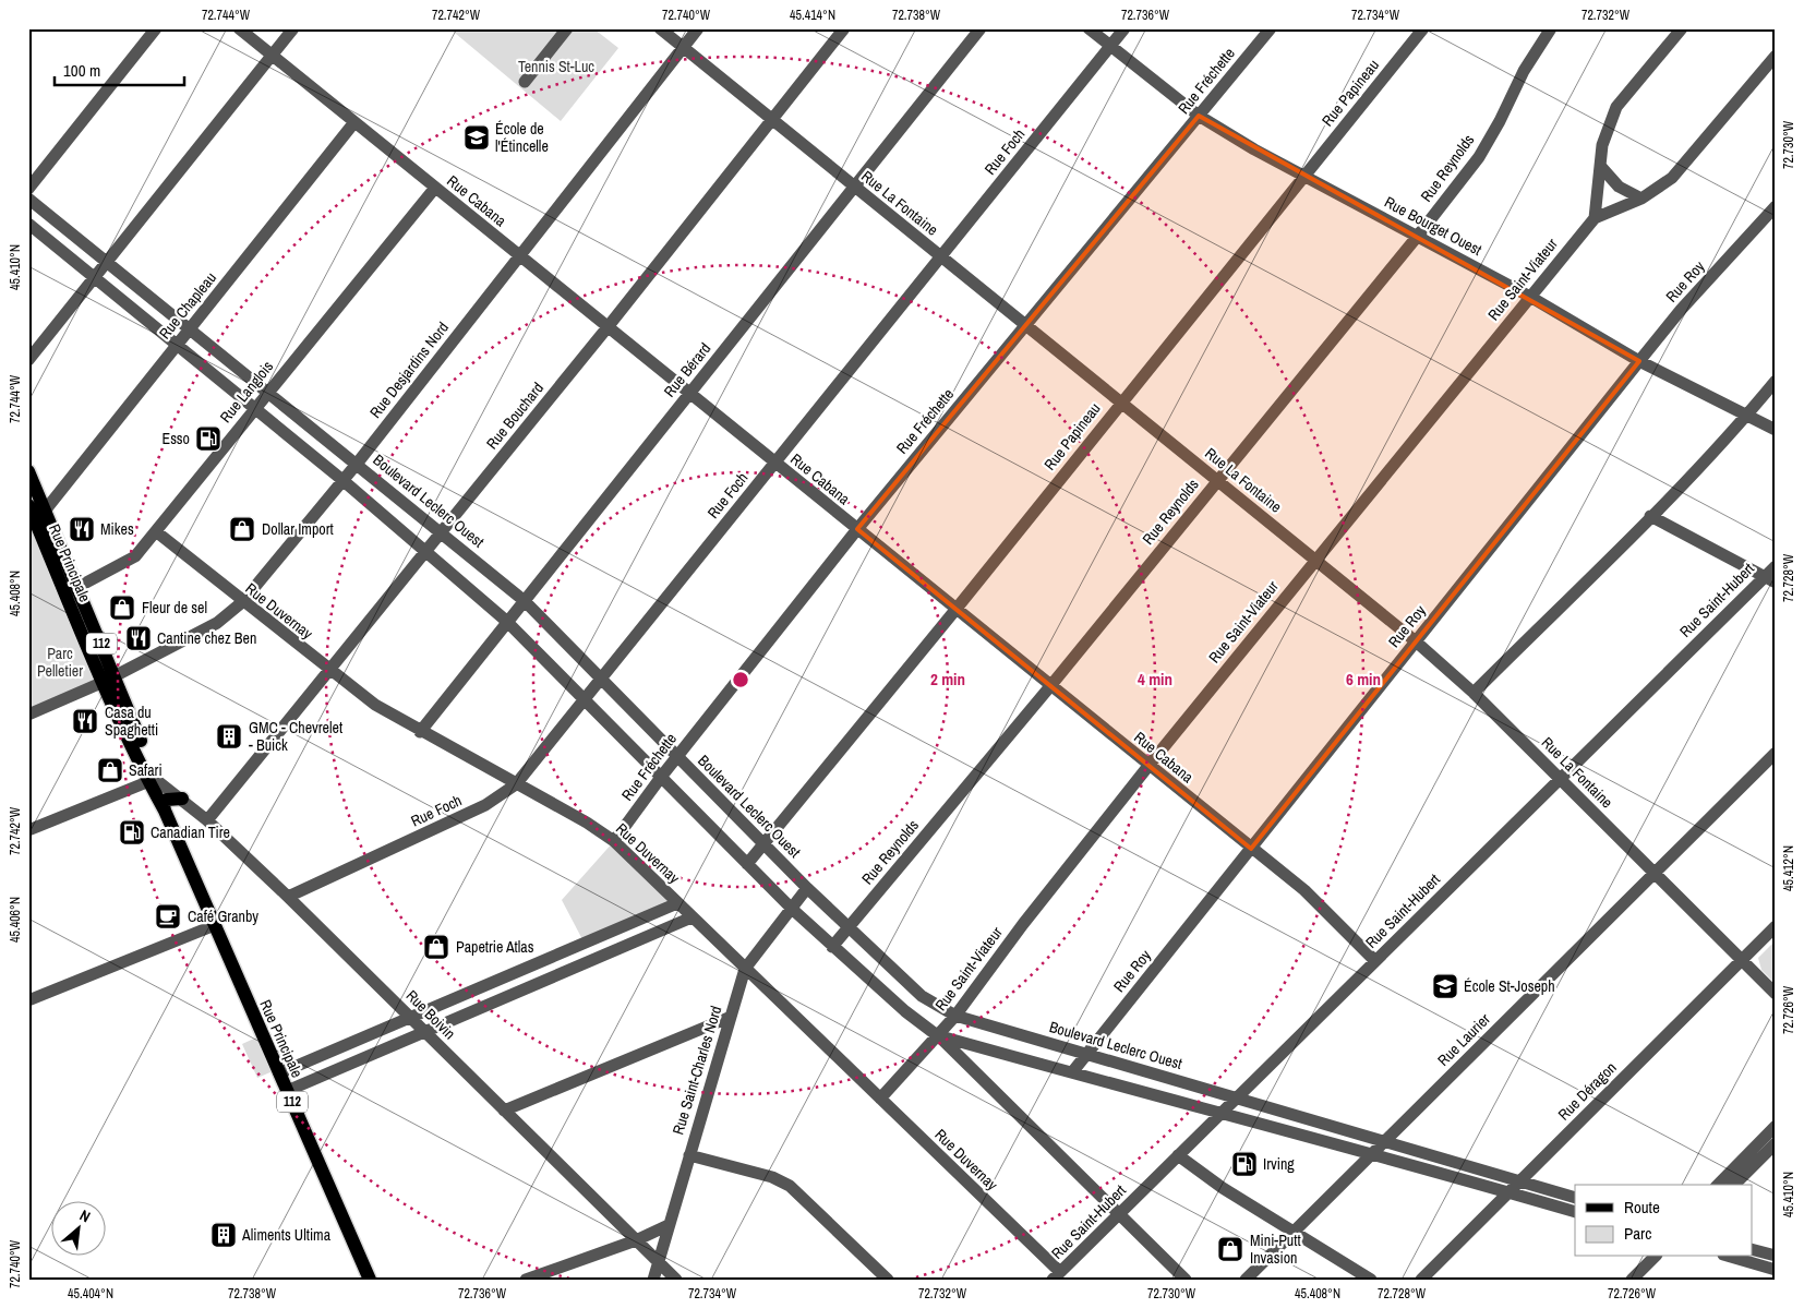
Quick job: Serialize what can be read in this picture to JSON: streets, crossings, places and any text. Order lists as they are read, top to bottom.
{
  "streets": {
    "main road": ["Rue Principale", "112"],
    "street": [
      "Rue Fréchette",
      "Rue Papineau",
      "Rue Foch",
      "Rue Reynolds",
      "Rue Cabana",
      "Rue La Fontaine",
      "Rue Bourget Ouest",
      "Rue Saint-Viateur",
      "Rue Roy",
      "Rue Chapleau",
      "Rue Desjardins Nord",
      "Rue Bérard",
      "Rue Langlois",
      "Rue Bouchard",
      "Boulevard Leclerc Ouest",
      "Rue Saint-Hubert",
      "Rue Duvernay",
      "Rue Boivin",
      "Rue Laurier",
      "Rue Saint-Charles Nord",
      "Rue Déragon"
    ]
  },
  "crossings": [
    ["Rue Fréchette", "Rue Cabana"],
    ["Rue Fréchette", "Rue La Fontaine"],
    ["Rue Fréchette", "Rue Bourget Ouest"],
    ["Rue Fréchette", "Boulevard Leclerc Ouest"],
    ["Rue Fréchette", "Rue Duvernay"],
    ["Rue Papineau", "Rue Cabana"],
    ["Rue Papineau", "Rue La Fontaine"],
    ["Rue Papineau", "Rue Bourget Ouest"],
    ["Rue Papineau", "Boulevard Leclerc Ouest"],
    ["Rue Foch", "Rue Cabana"],
    ["Rue Foch", "Rue La Fontaine"],
    ["Rue Foch", "Rue Bourget Ouest"],
    ["Rue Foch", "Boulevard Leclerc Ouest"],
    ["Rue Foch", "Rue Duvernay"],
    ["Rue Foch", "Rue Boivin"],
    ["Rue Reynolds", "Rue Cabana"],
    ["Rue Reynolds", "Rue La Fontaine"],
    ["Rue Reynolds", "Rue Bourget Ouest"],
    ["Rue Reynolds", "Boulevard Leclerc Ouest"],
    ["Rue Cabana", "Rue Saint-Viateur"],
    ["Rue Cabana", "Rue Roy"],
    ["Rue Cabana", "Rue Chapleau"],
    ["Rue Cabana", "Rue Desjardins Nord"],
    ["Rue Cabana", "Rue Bérard"],
    ["Rue Cabana", "Rue Langlois"],
    ["Rue Cabana", "Rue Bouchard"],
    ["Rue Cabana", "Rue Saint-Hubert"],
    ["Rue La Fontaine", "Rue Saint-Viateur"],
    ["Rue La Fontaine", "Rue Roy"],
    ["Rue La Fontaine", "Rue Desjardins Nord"],
    ["Rue La Fontaine", "Rue Bérard"],
    ["Rue La Fontaine", "Rue Bouchard"],
    ["Rue La Fontaine", "Rue Saint-Hubert"],
    ["Rue La Fontaine", "Rue Laurier"],
    ["Rue La Fontaine", "Rue Déragon"],
    ["Rue Bourget Ouest", "Rue Saint-Viateur"],
    ["Rue Bourget Ouest", "Rue Roy"],
    ["Rue Saint-Viateur", "Boulevard Leclerc Ouest"],
    ["Rue Saint-Viateur", "Rue Duvernay"],
    ["Rue Roy", "Boulevard Leclerc Ouest"],
    ["Rue Chapleau", "Boulevard Leclerc Ouest"],
    ["Rue Chapleau", "Rue Principale"],
    ["Rue Desjardins Nord", "Boulevard Leclerc Ouest"],
    ["Rue Desjardins Nord", "Rue Principale"],
    ["Rue Desjardins Nord", "Rue Duvernay"],
    ["Rue Bérard", "Boulevard Leclerc Ouest"],
    ["Rue Bérard", "Rue Duvernay"],
    ["Rue Langlois", "Boulevard Leclerc Ouest"],
    ["Rue Langlois", "Rue Principale"],
    ["Rue Langlois", "Rue Duvernay"],
    ["Rue Bouchard", "Boulevard Leclerc Ouest"],
    ["Rue Bouchard", "Rue Duvernay"],
    ["Rue Bouchard", "Rue Boivin"],
    ["Boulevard Leclerc Ouest", "Rue Saint-Hubert"],
    ["Boulevard Leclerc Ouest", "Rue Laurier"],
    ["Boulevard Leclerc Ouest", "Rue Saint-Charles Nord"],
    ["Boulevard Leclerc Ouest", "Rue Déragon"],
    ["Rue Principale", "Rue Boivin"],
    ["Rue Saint-Hubert", "Rue Duvernay"],
    ["Rue Duvernay", "Rue Saint-Charles Nord"],
    ["Rue Boivin", "Rue Saint-Charles Nord"]
  ],
  "parks": ["Tennis St-Luc", "Parc Pelletier"],
  "places": {
    "school or university": ["École de l'Étincelle", "École St-Joseph"],
    "fuel station": ["Esso", "Canadian Tire", "Irving"],
    "restaurant": ["Mikes", "Cantine chez Ben", "Casa du Spaghetti"],
    "shop": [
      "Dollar Import",
      "Fleur de sel",
      "Safari",
      "Papetrie Atlas",
      "Mini-Putt Invasion"
    ],
    "building": ["GMC - Chevrelet - Buick", "Aliments Ultima"],
    "cafe": ["Café Granby"]
  },
  "legend": ["Route", "Parc"],
  "scale_bar": "100 m",
  "north": "top right",
  "coordinates": [
    "72.744°W",
    "72.742°W",
    "72.740°W",
    "45.414°N",
    "72.738°W",
    "72.736°W",
    "72.734°W",
    "72.732°W",
    "72.730°W",
    "45.410°N",
    "72.728°W",
    "45.408°N",
    "45.412°N",
    "45.406°N",
    "72.726°W",
    "45.404°N"
  ],
  "rings": ["2 min", "4 min", "6 min"]
}
